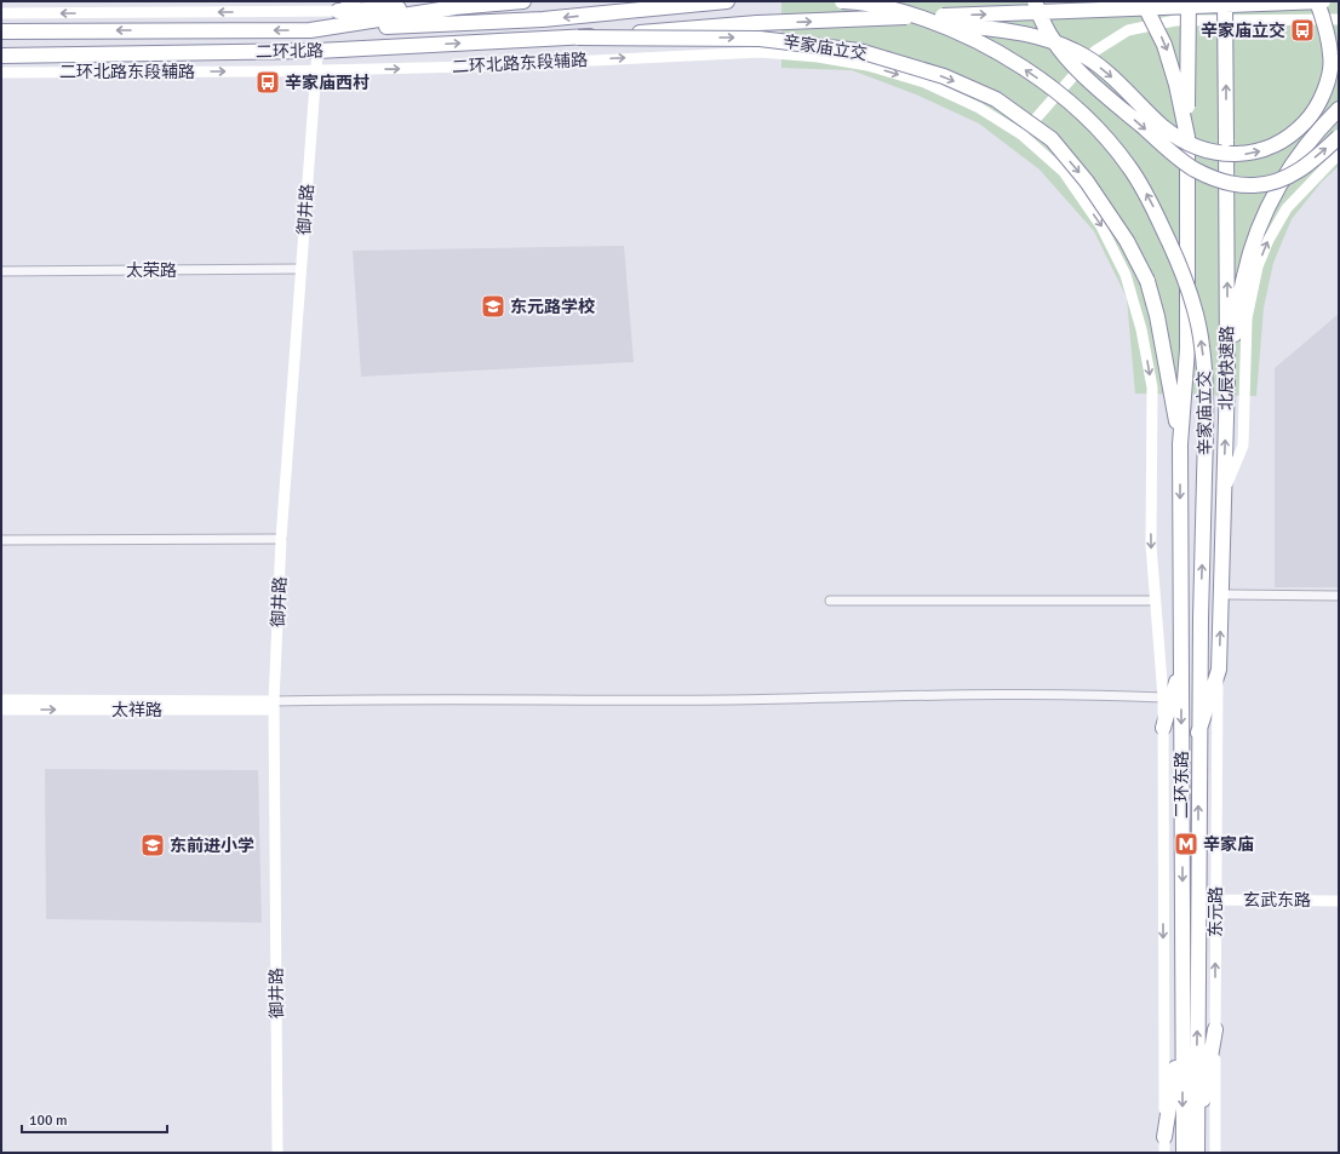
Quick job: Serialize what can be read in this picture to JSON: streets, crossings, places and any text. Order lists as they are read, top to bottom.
{
  "streets": {
    "highway": [
      "辛家庙立交",
      "二环北路",
      "北辰快速路",
      "二环东路"
    ],
    "main road": [
      "二环北路东段辅路",
      "御井路",
      "太祥路",
      "玄武东路",
      "东元路"
    ],
    "street": ["太荣路"]
  },
  "crossings": [
    ["辛家庙立交", "二环北路"],
    ["辛家庙立交", "北辰快速路"],
    ["辛家庙立交", "二环东路"],
    ["二环北路", "御井路"],
    ["二环北路东段辅路", "御井路"],
    ["御井路", "太荣路"],
    ["御井路", "太祥路"],
    ["北辰快速路", "东元路"],
    ["玄武东路", "东元路"]
  ],
  "one_way": ["二环北路东段辅路"],
  "places": {
    "bus stop": ["辛家庙立交", "辛家庙西村"],
    "school or university": ["东元路学校", "东前进小学"],
    "metro station": ["辛家庙"]
  },
  "scale_bar": "100 m"
}
